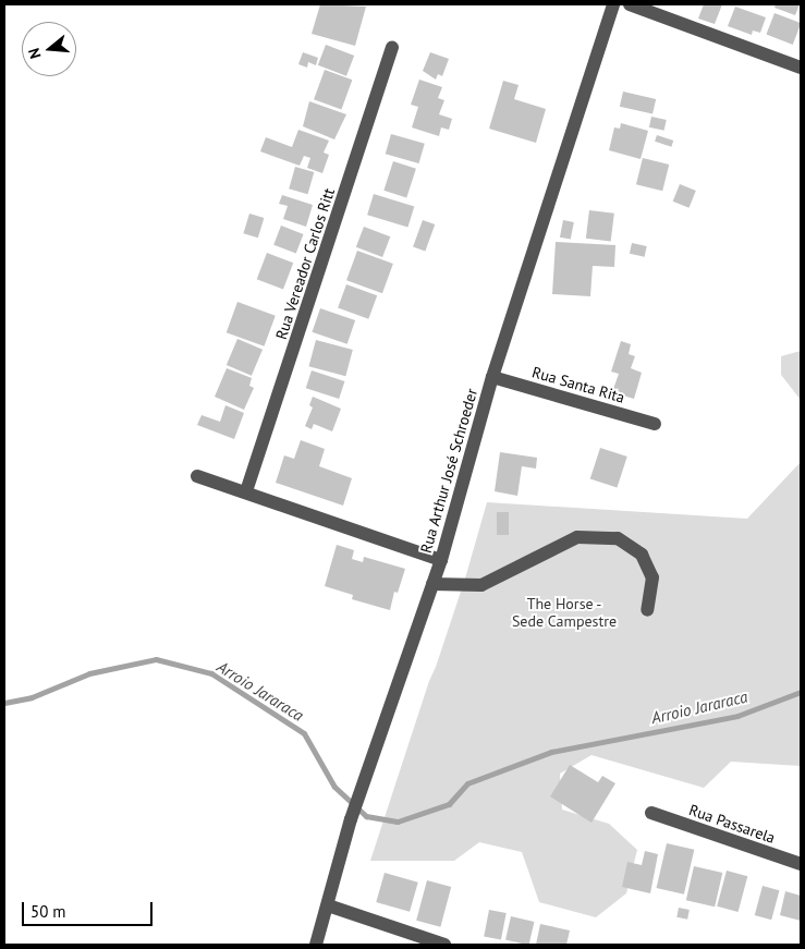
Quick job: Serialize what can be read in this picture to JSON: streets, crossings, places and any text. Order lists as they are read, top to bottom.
{
  "streets": {
    "street": [
      "Rua Vereador Carlos Ritt",
      "Rua Santa Rita",
      "Rua Arthur José Schroeder",
      "Rua Passarela"
    ]
  },
  "crossings": [
    ["Rua Santa Rita", "Rua Arthur José Schroeder"]
  ],
  "water": ["Arroio Jararaca"],
  "parks": ["The Horse - Sede Campestre"],
  "scale_bar": "50 m",
  "north": "left"
}
